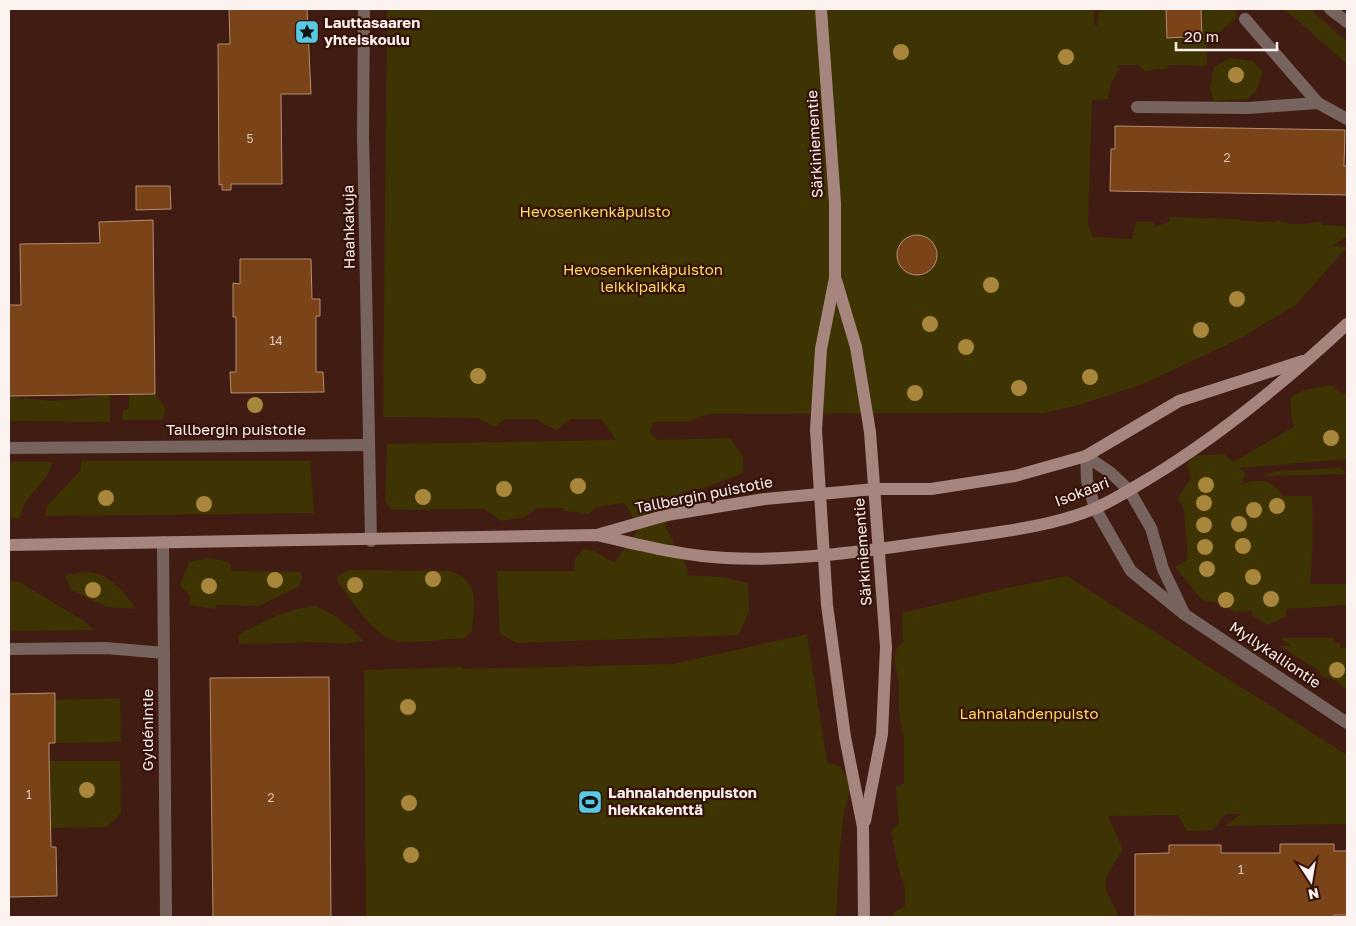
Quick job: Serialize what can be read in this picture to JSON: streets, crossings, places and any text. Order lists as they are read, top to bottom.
{
  "streets": {
    "street": [
      "Särkiniementie",
      "Haahkakuja",
      "Tallbergin puistotie",
      "Isokaari",
      "Myllykalliontie",
      "Gyldénintie"
    ]
  },
  "crossings": [
    ["Särkiniementie", "Tallbergin puistotie"],
    ["Särkiniementie", "Isokaari"],
    ["Haahkakuja", "Tallbergin puistotie"],
    ["Tallbergin puistotie", "Isokaari"],
    ["Tallbergin puistotie", "Gyldénintie"],
    ["Isokaari", "Myllykalliontie"]
  ],
  "parks": ["Hevosenkenkäpuisto", "Hevosenkenkäpuiston leikkipaikka", "Lahnalahdenpuisto"],
  "places": {
    "place": ["Lauttasaaren yhteiskoulu"],
    "sports": ["Lahnalahdenpuiston hiekkakenttä"]
  },
  "house_numbers": [
    "5",
    "2",
    "14",
    "1",
    "2",
    "1"
  ],
  "scale_bar": "20 m",
  "north": "bottom"
}
